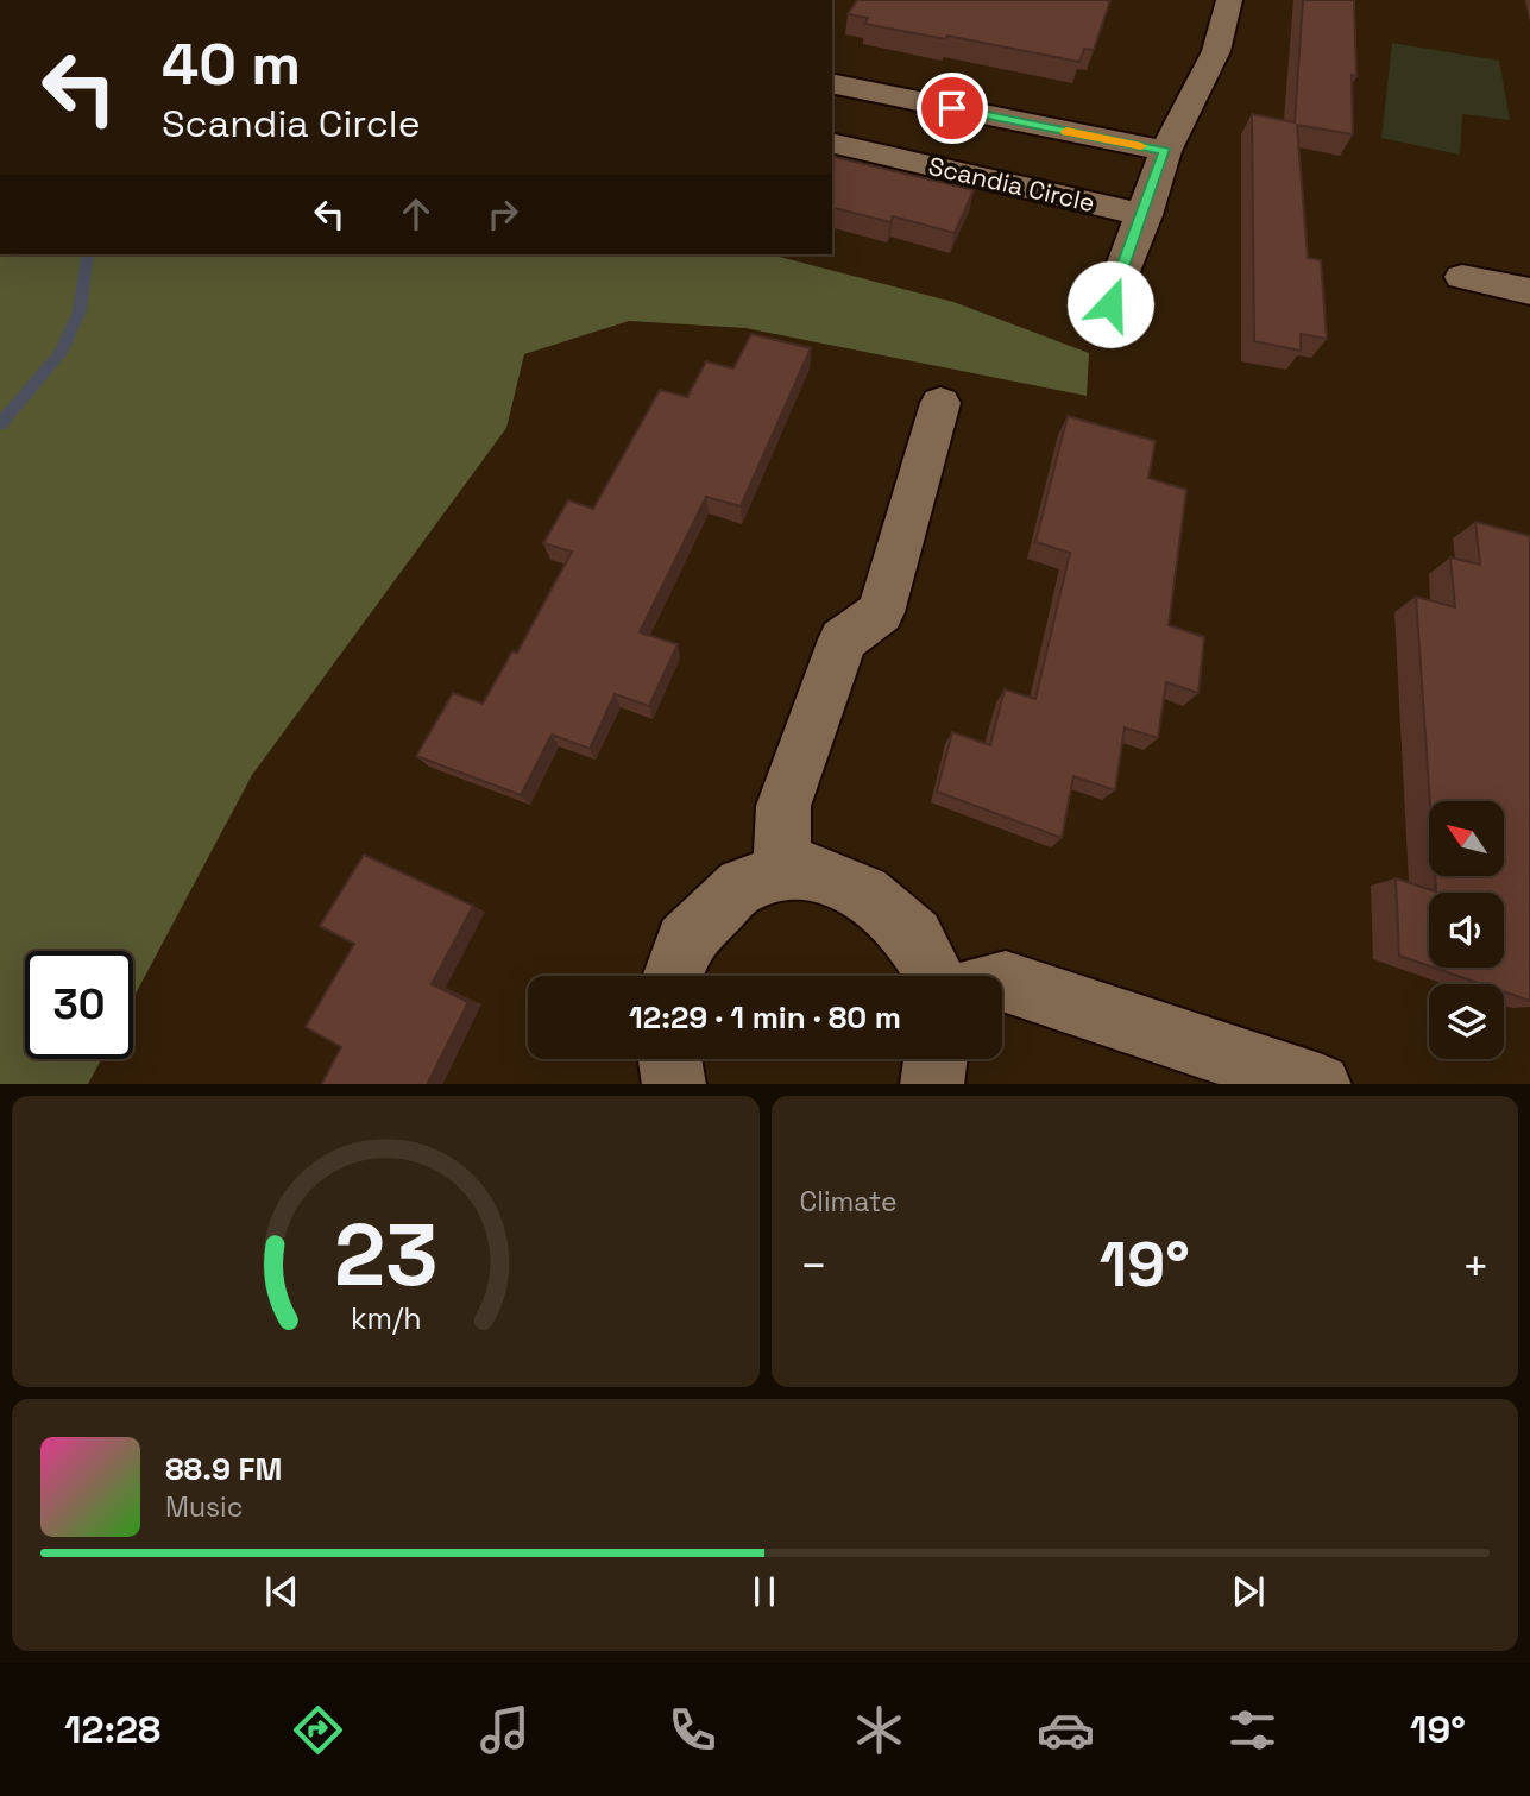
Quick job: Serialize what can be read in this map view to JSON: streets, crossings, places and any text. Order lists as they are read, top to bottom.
{
  "streets": {
    "street": ["Scandia Circle"]
  },
  "north": "top left",
  "page": {
    "turn": ["40 m", "Scandia Circle"],
    "limit": "30",
    "trip": "12:29 · 1 min · 80 m",
    "tile": "Climate",
    "heat": ["−", "19°", "+"],
    "song": ["88.9 FM", "Music"],
    "tabs": ["12:28", "19°"],
    "gauge": ["23", "km/h"]
  }
}
